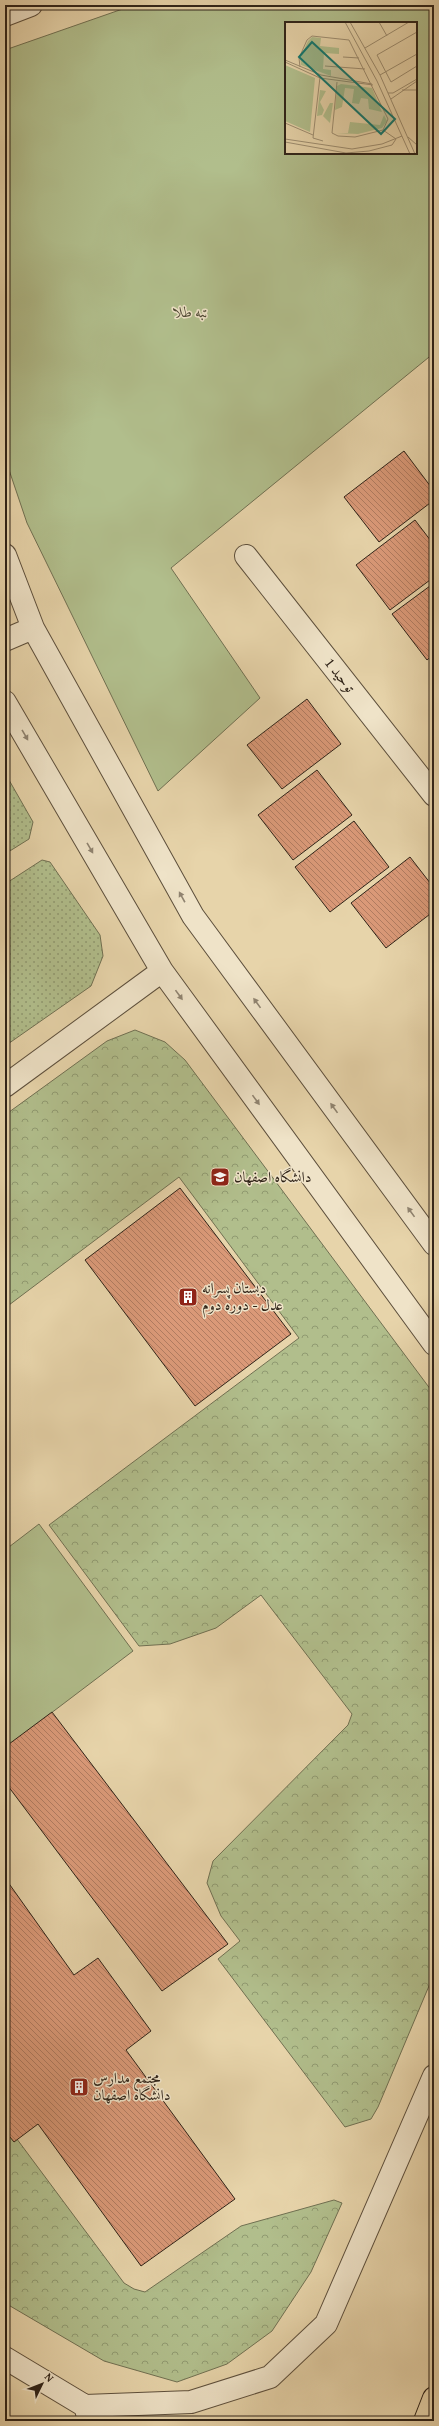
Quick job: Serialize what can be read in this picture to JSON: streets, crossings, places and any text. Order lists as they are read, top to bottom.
{
  "streets": {
    "street": ["توحید 1"]
  },
  "parks": ["تبه طلا"],
  "places": {
    "school or university": ["دانشگاه اصفهان"],
    "building": ["دبستان پسرانه عدل - دوره دوم", "مجتمع مدارس دانشگاه اصفهان"]
  },
  "north": "top right"
}
